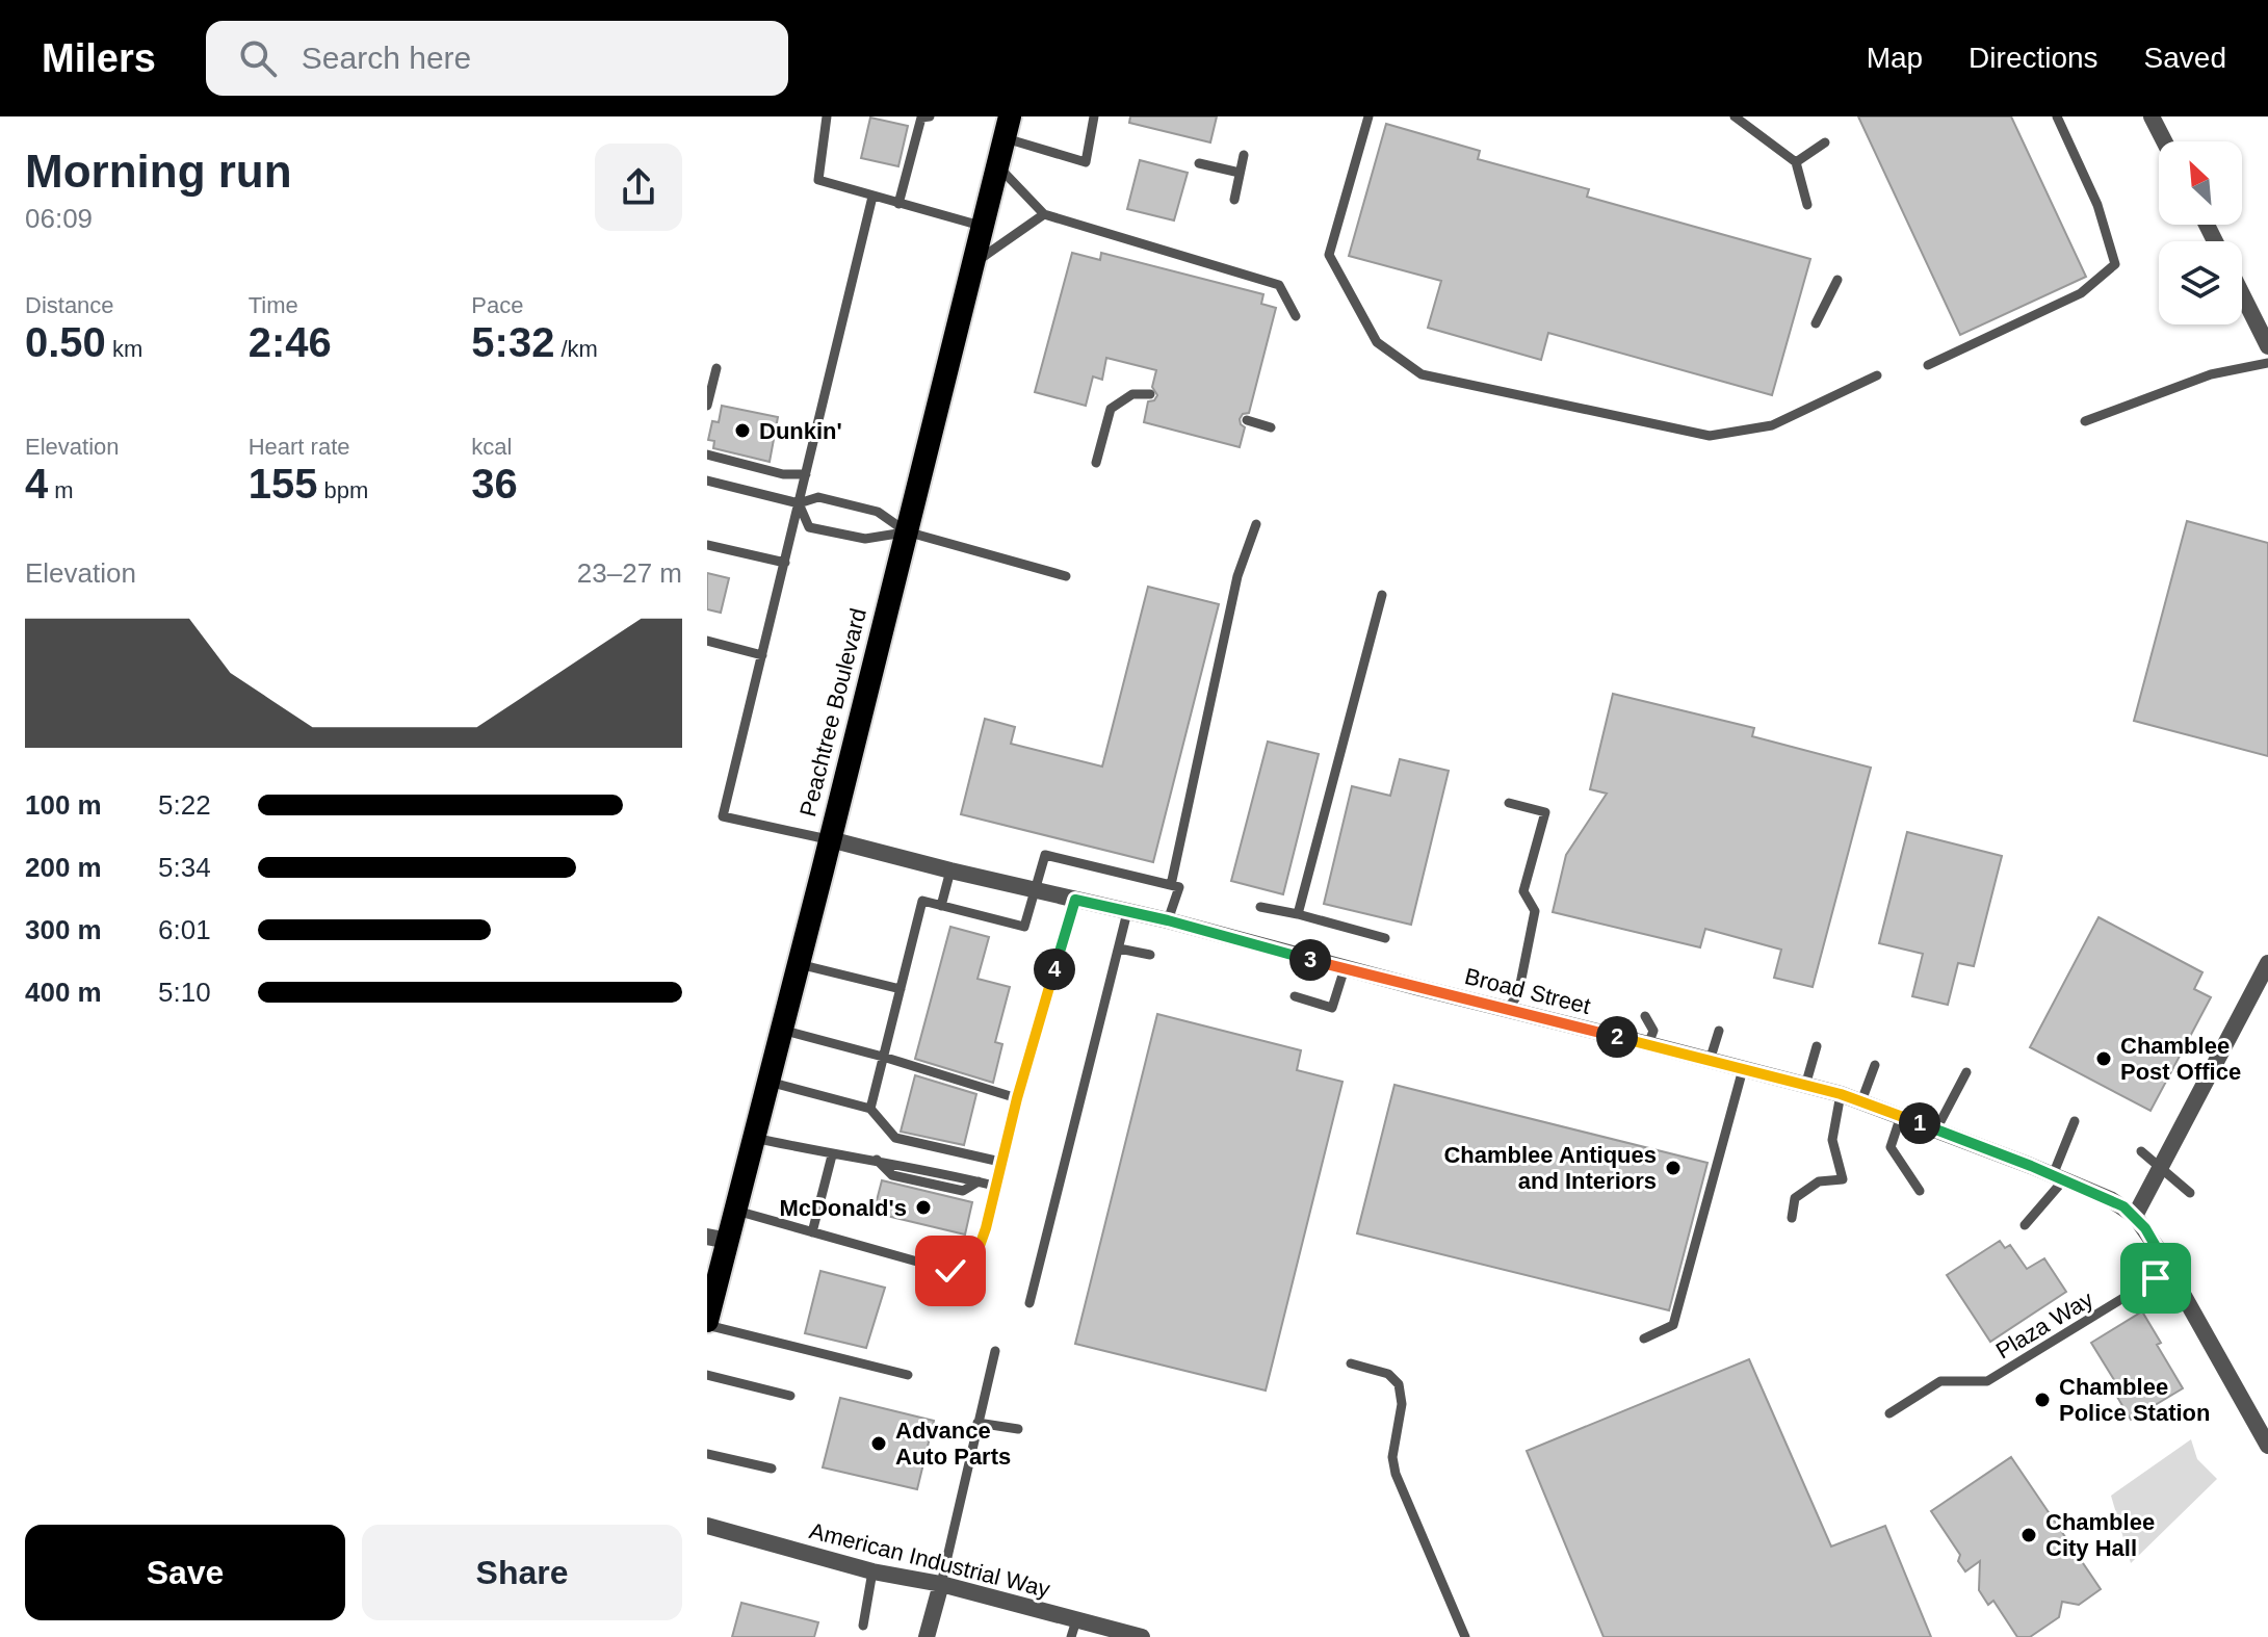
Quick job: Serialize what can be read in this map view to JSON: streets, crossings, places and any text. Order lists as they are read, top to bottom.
{
  "streets": {
    "highway": ["Peachtree Boulevard"],
    "street": ["Broad Street", "American Industrial Way"],
    "lane": ["Plaza Way"]
  },
  "crossings": [
    ["Peachtree Boulevard", "Broad Street"],
    ["Broad Street", "Plaza Way"]
  ],
  "places": [
    "Dunkin'",
    "Chamblee Post Office",
    "Chamblee Antiques and Interiors",
    "McDonald's",
    "Chamblee Police Station",
    "Advance Auto Parts",
    "Chamblee City Hall"
  ],
  "north": "top left",
  "page": {
    "header": "Milers",
    "search": "Search here",
    "nav": ["Map", "Directions", "Saved"],
    "heading": ["Morning run", "06:09"],
    "stats": [
      ["Distance", "0.50 km"],
      ["Time", "2:46"],
      ["Pace", "5:32 /km"],
      ["Elevation", "4 m"],
      ["Heart rate", "155 bpm"],
      ["kcal", "36"]
    ],
    "chart": ["Elevation", "23–27 m"],
    "list": [
      {
        "name": "100 m",
        "note": "5:22"
      },
      {
        "name": "200 m",
        "note": "5:34"
      },
      {
        "name": "300 m",
        "note": "6:01"
      },
      {
        "name": "400 m",
        "note": "5:10"
      }
    ],
    "pins": [
      "3",
      "4",
      "2",
      "1"
    ],
    "buttons": ["Save", "Share"]
  }
}
